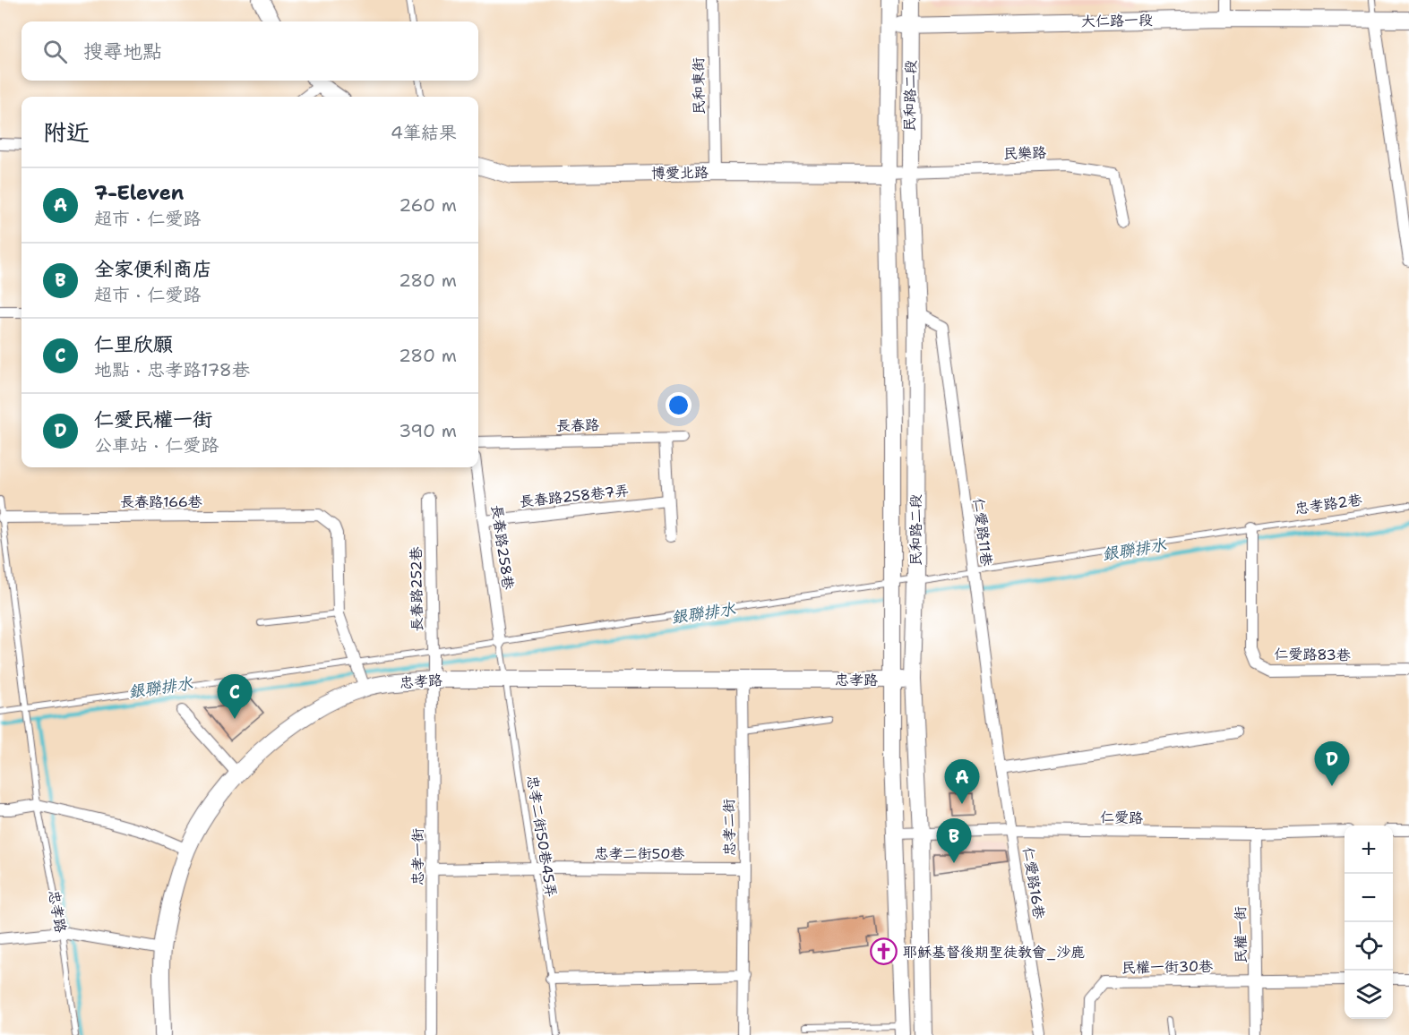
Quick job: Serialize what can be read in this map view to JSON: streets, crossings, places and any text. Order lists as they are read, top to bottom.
{
  "streets": {
    "street": [
      "大仁路一段",
      "民和東街",
      "民和路二段",
      "民樂路",
      "博愛北路",
      "長春路",
      "長春路258巷7弄",
      "長春路166巷",
      "仁愛路11巷",
      "長春路258巷",
      "長春路252巷",
      "仁愛路83巷",
      "忠孝路",
      "仁愛路",
      "忠孝二街",
      "忠孝二街50巷",
      "忠孝一街",
      "仁愛路16巷",
      "民權一街",
      "民權一街30巷"
    ],
    "lane": ["忠孝路2巷", "忠孝二街50巷45弄"]
  },
  "crossings": [
    ["大仁路一段", "民和路二段"],
    ["民和東街", "博愛北路"],
    ["民和路二段", "民樂路"],
    ["民和路二段", "博愛北路"],
    ["民和路二段", "忠孝路2巷"],
    ["民和路二段", "仁愛路11巷"],
    ["民和路二段", "忠孝路"],
    ["民和路二段", "仁愛路"],
    ["民樂路", "博愛北路"],
    ["長春路258巷7弄", "長春路258巷"],
    ["長春路166巷", "忠孝路"],
    ["忠孝路2巷", "仁愛路11巷"],
    ["忠孝路2巷", "長春路258巷"],
    ["忠孝路2巷", "長春路252巷"],
    ["忠孝路2巷", "仁愛路83巷"],
    ["忠孝路2巷", "忠孝路"],
    ["忠孝路2巷", "忠孝二街50巷45弄"],
    ["仁愛路11巷", "仁愛路"],
    ["仁愛路11巷", "仁愛路16巷"],
    ["長春路258巷", "忠孝二街50巷45弄"],
    ["長春路252巷", "忠孝路"],
    ["長春路252巷", "忠孝一街"],
    ["忠孝路", "忠孝二街"],
    ["忠孝路", "忠孝二街50巷45弄"],
    ["忠孝路", "忠孝一街"],
    ["仁愛路", "仁愛路16巷"],
    ["仁愛路", "民權一街"],
    ["忠孝二街", "忠孝二街50巷"],
    ["忠孝二街50巷45弄", "忠孝二街50巷"],
    ["忠孝二街50巷", "忠孝一街"],
    ["民權一街", "民權一街30巷"]
  ],
  "water": ["銀聯排水"],
  "places": {
    "church": ["耶穌基督後期聖徒教會_沙鹿"]
  },
  "page": {
    "search": "搜尋地點",
    "heading": ["附近", "4筆結果"],
    "list": [
      {
        "mark": "A",
        "name": "7-Eleven",
        "note": "超市 · 仁愛路",
        "value": "260 m"
      },
      {
        "mark": "B",
        "name": "全家便利商店",
        "note": "超市 · 仁愛路",
        "value": "280 m"
      },
      {
        "mark": "C",
        "name": "仁里欣願",
        "note": "地點 · 忠孝路178巷",
        "value": "280 m"
      },
      {
        "mark": "D",
        "name": "仁愛民權一街",
        "note": "公車站 · 仁愛路",
        "value": "390 m"
      }
    ],
    "pins": [
      "C",
      "D",
      "A",
      "B"
    ],
    "map_buttons": ["+", "−"]
  }
}
